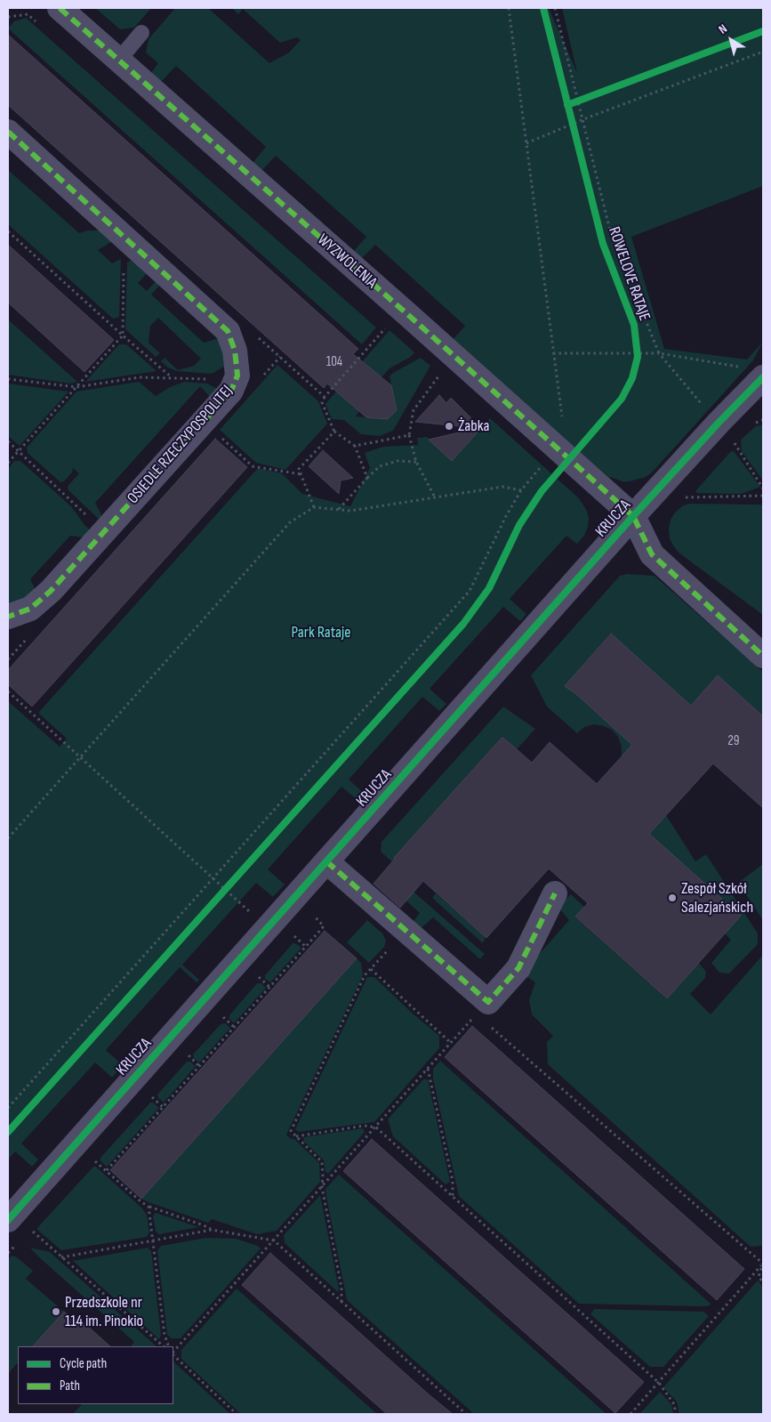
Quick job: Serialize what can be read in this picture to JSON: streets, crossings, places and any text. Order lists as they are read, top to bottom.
{
  "streets": {
    "street": ["WYZWOLENIA", "OSIEDLE RZECZYPOSPOLITEJ", "KRUCZA"],
    "cycle path": ["ROWELOVE RATAJE"]
  },
  "crossings": [
    ["WYZWOLENIA", "KRUCZA"]
  ],
  "parks": ["Park Rataje"],
  "places": ["Żabka", "Zespół Szkół Salezjańskich", "Przedszkole nr 114 im. Pinokio"],
  "house_numbers": ["104", "29"],
  "legend": ["Cycle path", "Path"],
  "north": "top left"
}
